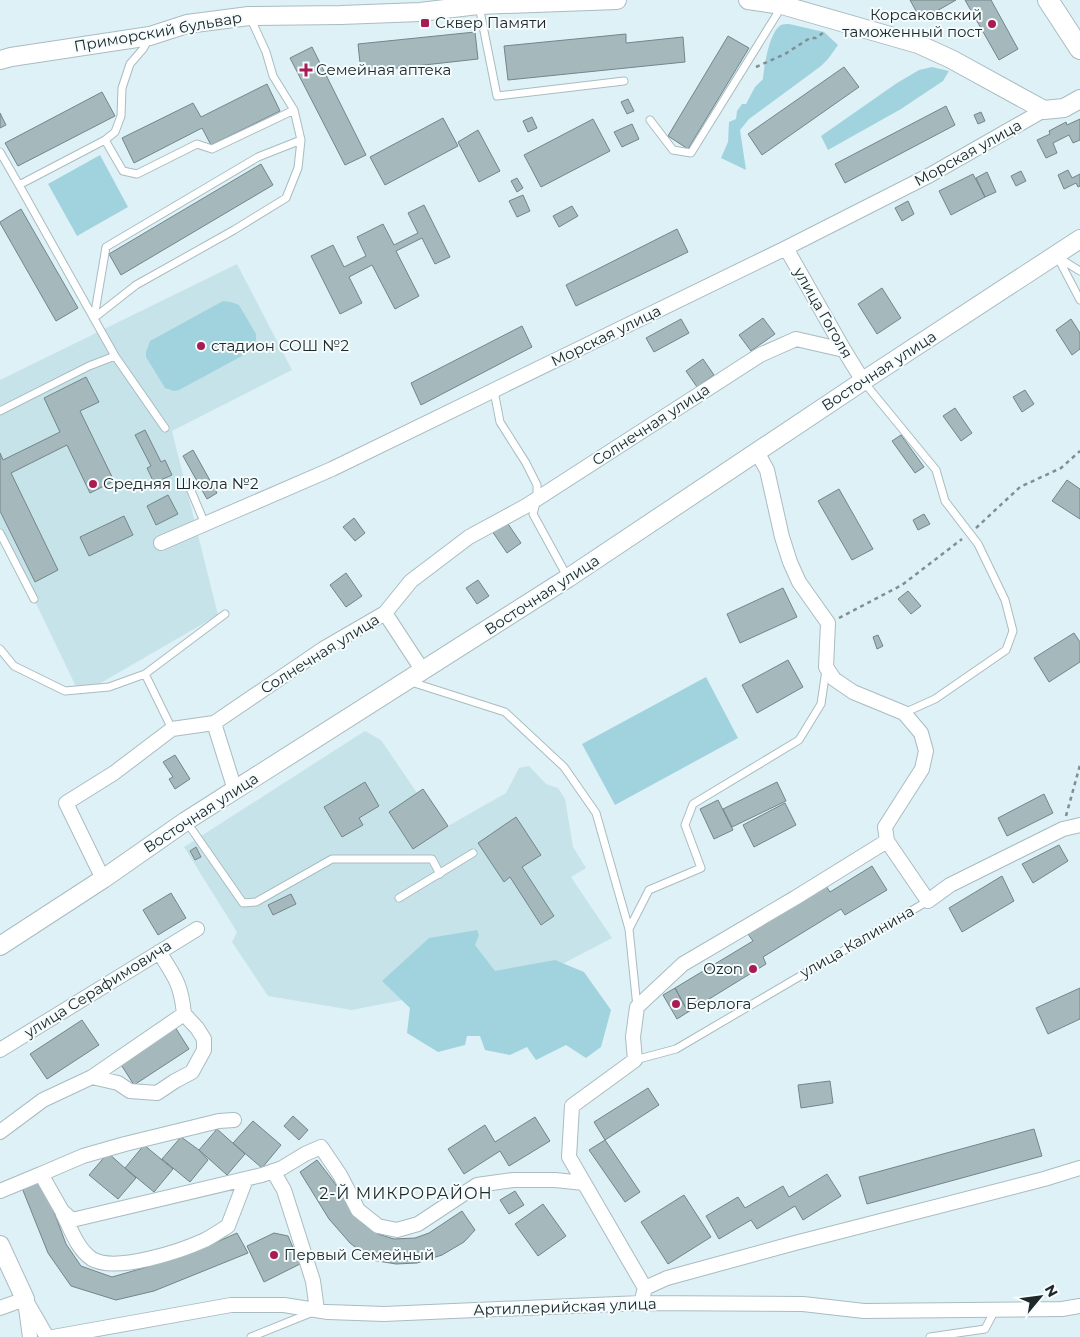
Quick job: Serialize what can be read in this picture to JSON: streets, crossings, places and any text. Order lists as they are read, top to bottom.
{
  "streets": {
    "street": [
      "Приморский бульвар",
      "Морская улица",
      "улица Гоголя",
      "Восточная улица",
      "Солнечная улица",
      "улица Калинина",
      "улица Серафимовича",
      "Артиллерийская улица"
    ]
  },
  "crossings": [
    ["Морская улица", "улица Гоголя"],
    ["улица Гоголя", "Восточная улица"],
    ["улица Гоголя", "Солнечная улица"],
    ["Восточная улица", "Солнечная улица"]
  ],
  "districts": ["2-Й МИКРОРАЙОН"],
  "places": {
    "transit": ["Сквер Памяти"],
    "other": [
      "Корсаковский таможенный пост",
      "стадион СОШ №2",
      "Средняя Школа №2",
      "Ozon",
      "Берлога",
      "Первый Семейный"
    ],
    "health": ["Семейная аптека"]
  },
  "north": "top right"
}
